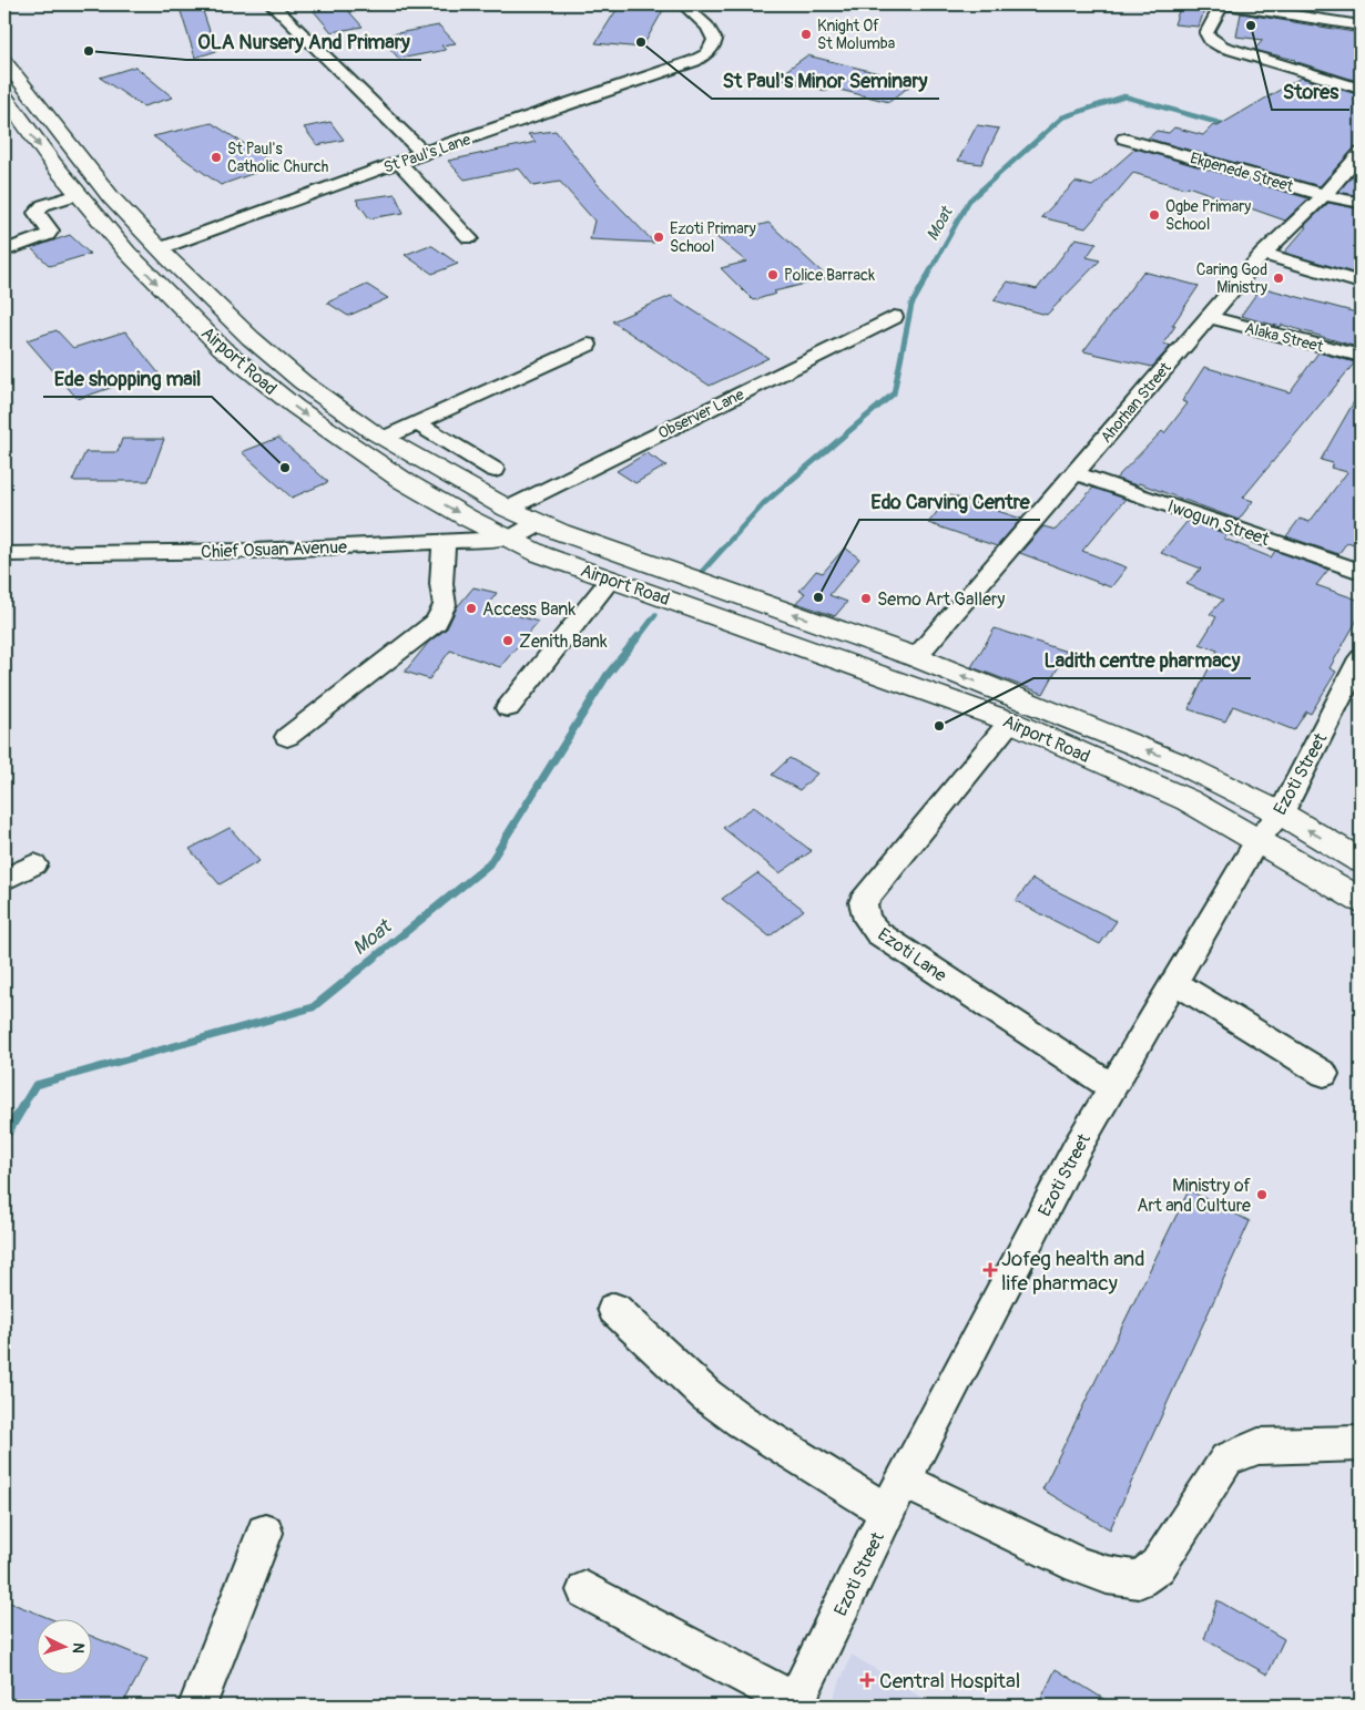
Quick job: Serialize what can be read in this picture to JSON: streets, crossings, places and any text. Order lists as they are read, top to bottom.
{
  "streets": {
    "main road": ["Airport Road"],
    "street": [
      "St Paul's Lane",
      "Ekpenede Street",
      "Alaka Street",
      "Ahorhan Street",
      "Observer Lane",
      "Iwogun Street",
      "Chief Osuan Avenue",
      "Ezoti Street",
      "Ezoti Lane"
    ]
  },
  "crossings": [
    ["St Paul's Lane", "Airport Road"],
    ["Ekpenede Street", "Ahorhan Street"],
    ["Alaka Street", "Ahorhan Street"],
    ["Airport Road", "Ahorhan Street"],
    ["Airport Road", "Observer Lane"],
    ["Airport Road", "Chief Osuan Avenue"],
    ["Airport Road", "Ezoti Street"],
    ["Airport Road", "Ezoti Lane"],
    ["Ahorhan Street", "Iwogun Street"],
    ["Ezoti Street", "Ezoti Lane"]
  ],
  "water": ["Moat"],
  "places": {
    "other": [
      "Stores",
      "Knight Of St Molumba",
      "St Paul's Minor Seminary",
      "OLA Nursery And Primary",
      "St Paul's Catholic Church",
      "Ogbe Primary School",
      "Ezoti Primary School",
      "Police Barrack",
      "Caring God Ministry",
      "Ede shopping mail",
      "Edo Carving Centre",
      "Semo Art Gallery",
      "Access Bank",
      "Zenith Bank",
      "Ladith centre pharmacy",
      "Ministry of Art and Culture"
    ],
    "health": ["Jofeg health and life pharmacy", "Central Hospital"]
  },
  "north": "right"
}
